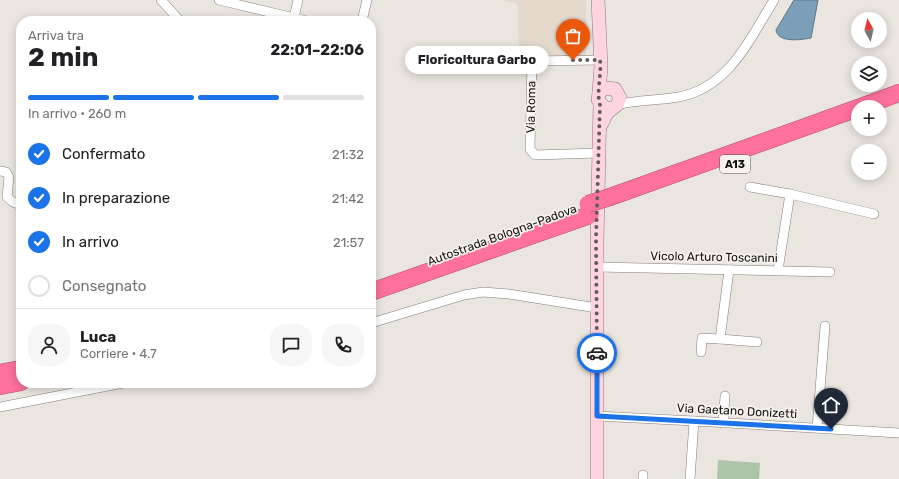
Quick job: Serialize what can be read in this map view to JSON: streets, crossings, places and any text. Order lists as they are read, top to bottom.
{
  "streets": {
    "highway": ["A13", "Autostrada Bologna-Padova"],
    "street": ["Via Roma", "Vicolo Arturo Toscanini", "Via Gaetano Donizetti"]
  },
  "places": ["Floricoltura Garbo"],
  "north": "top",
  "page": {
    "map_buttons": ["+", "−"],
    "heading": ["2 min", "Arriva tra", "22:01–22:06"],
    "panel": ["Luca", "Corriere · 4.7"],
    "bubble": "Floricoltura Garbo",
    "bar": "In arrivo · 260 m",
    "list": [
      ["Confermato", "21:32"],
      ["In preparazione", "21:42"],
      ["In arrivo", "21:57"],
      "Consegnato"
    ]
  }
}
